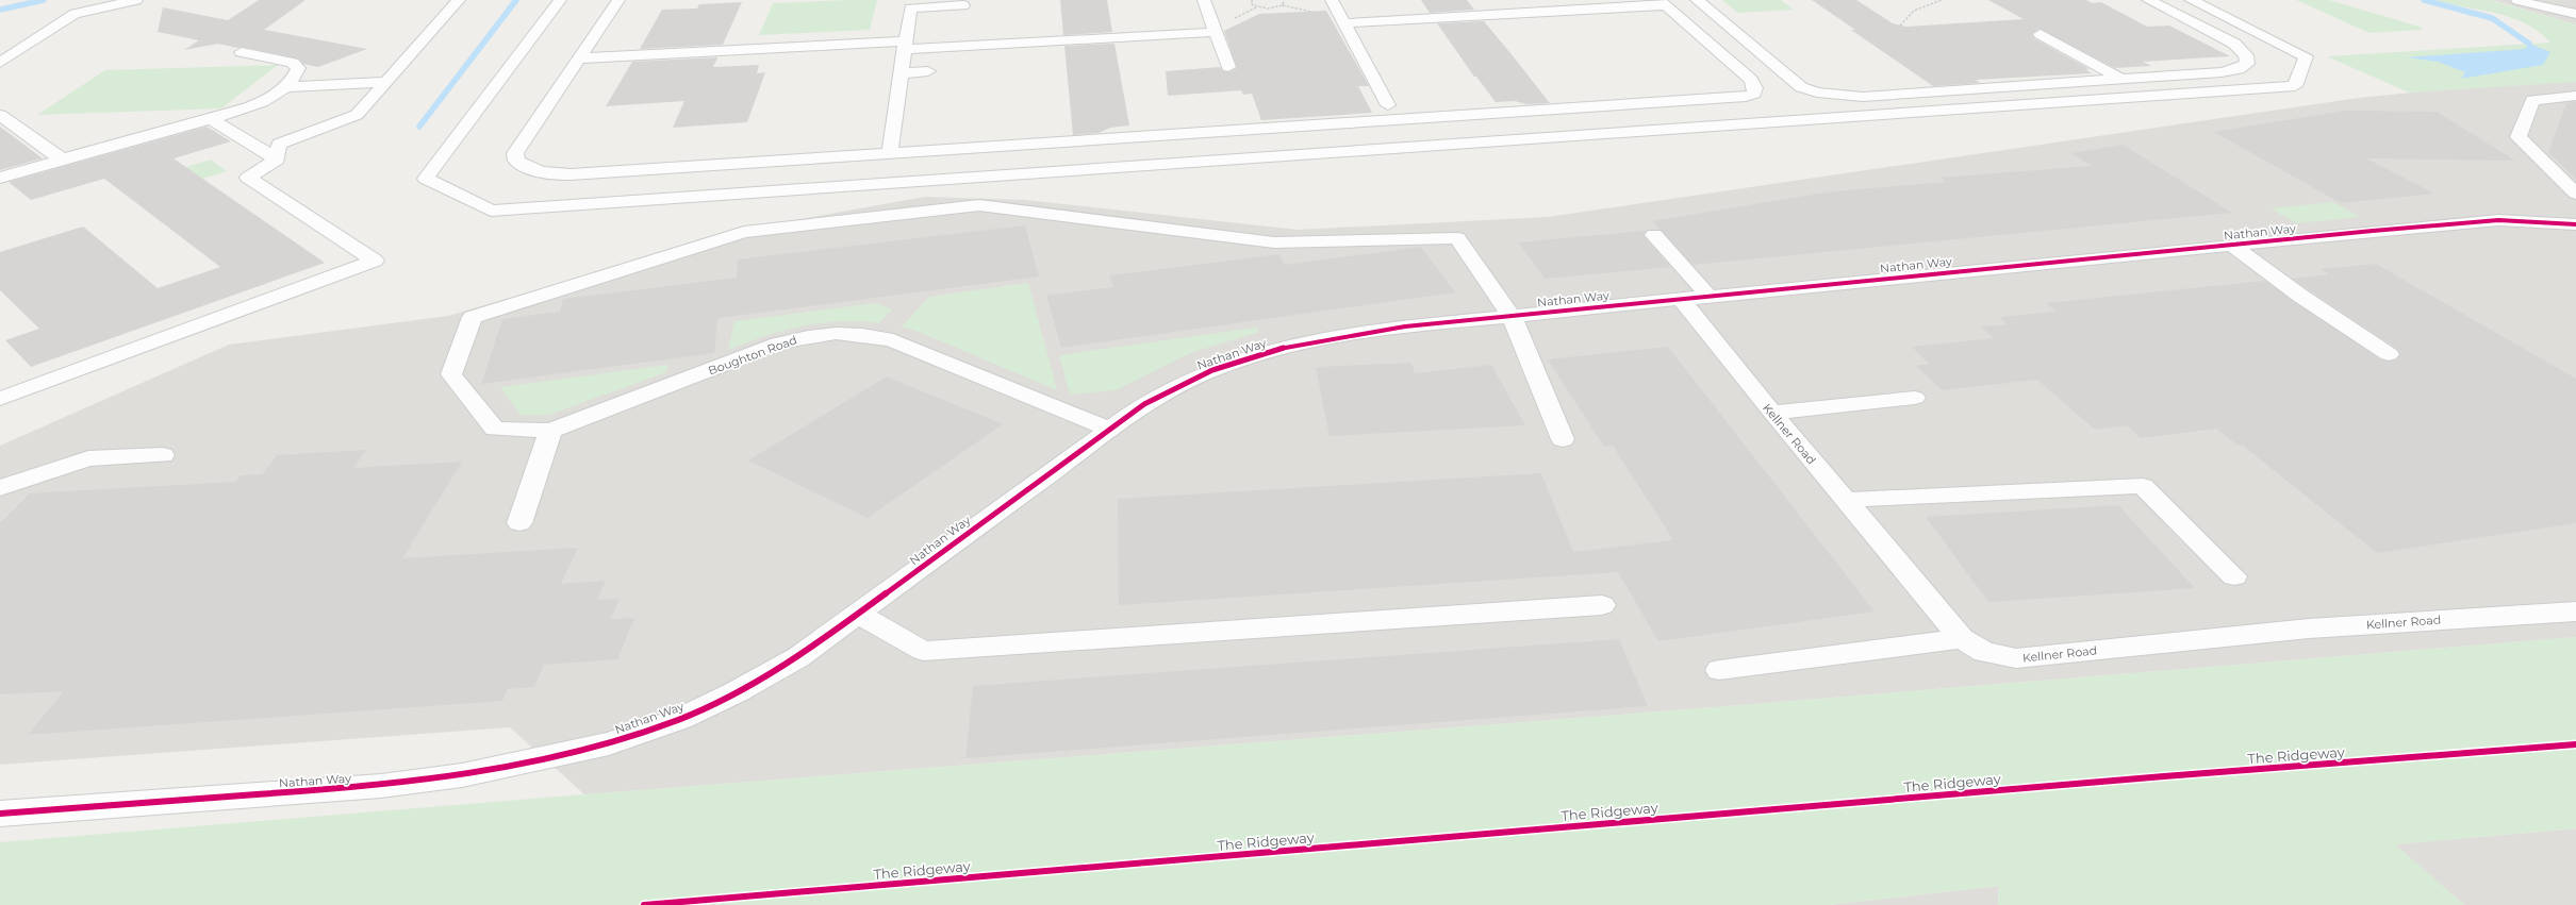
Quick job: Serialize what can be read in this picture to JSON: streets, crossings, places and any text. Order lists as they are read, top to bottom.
{
  "streets": {
    "street": ["Nathan Way", "Boughton Road", "Kellner Road"],
    "cycle path": ["The Ridgeway"]
  },
  "crossings": [
    ["Nathan Way", "Boughton Road"],
    ["Nathan Way", "Kellner Road"]
  ]
}
